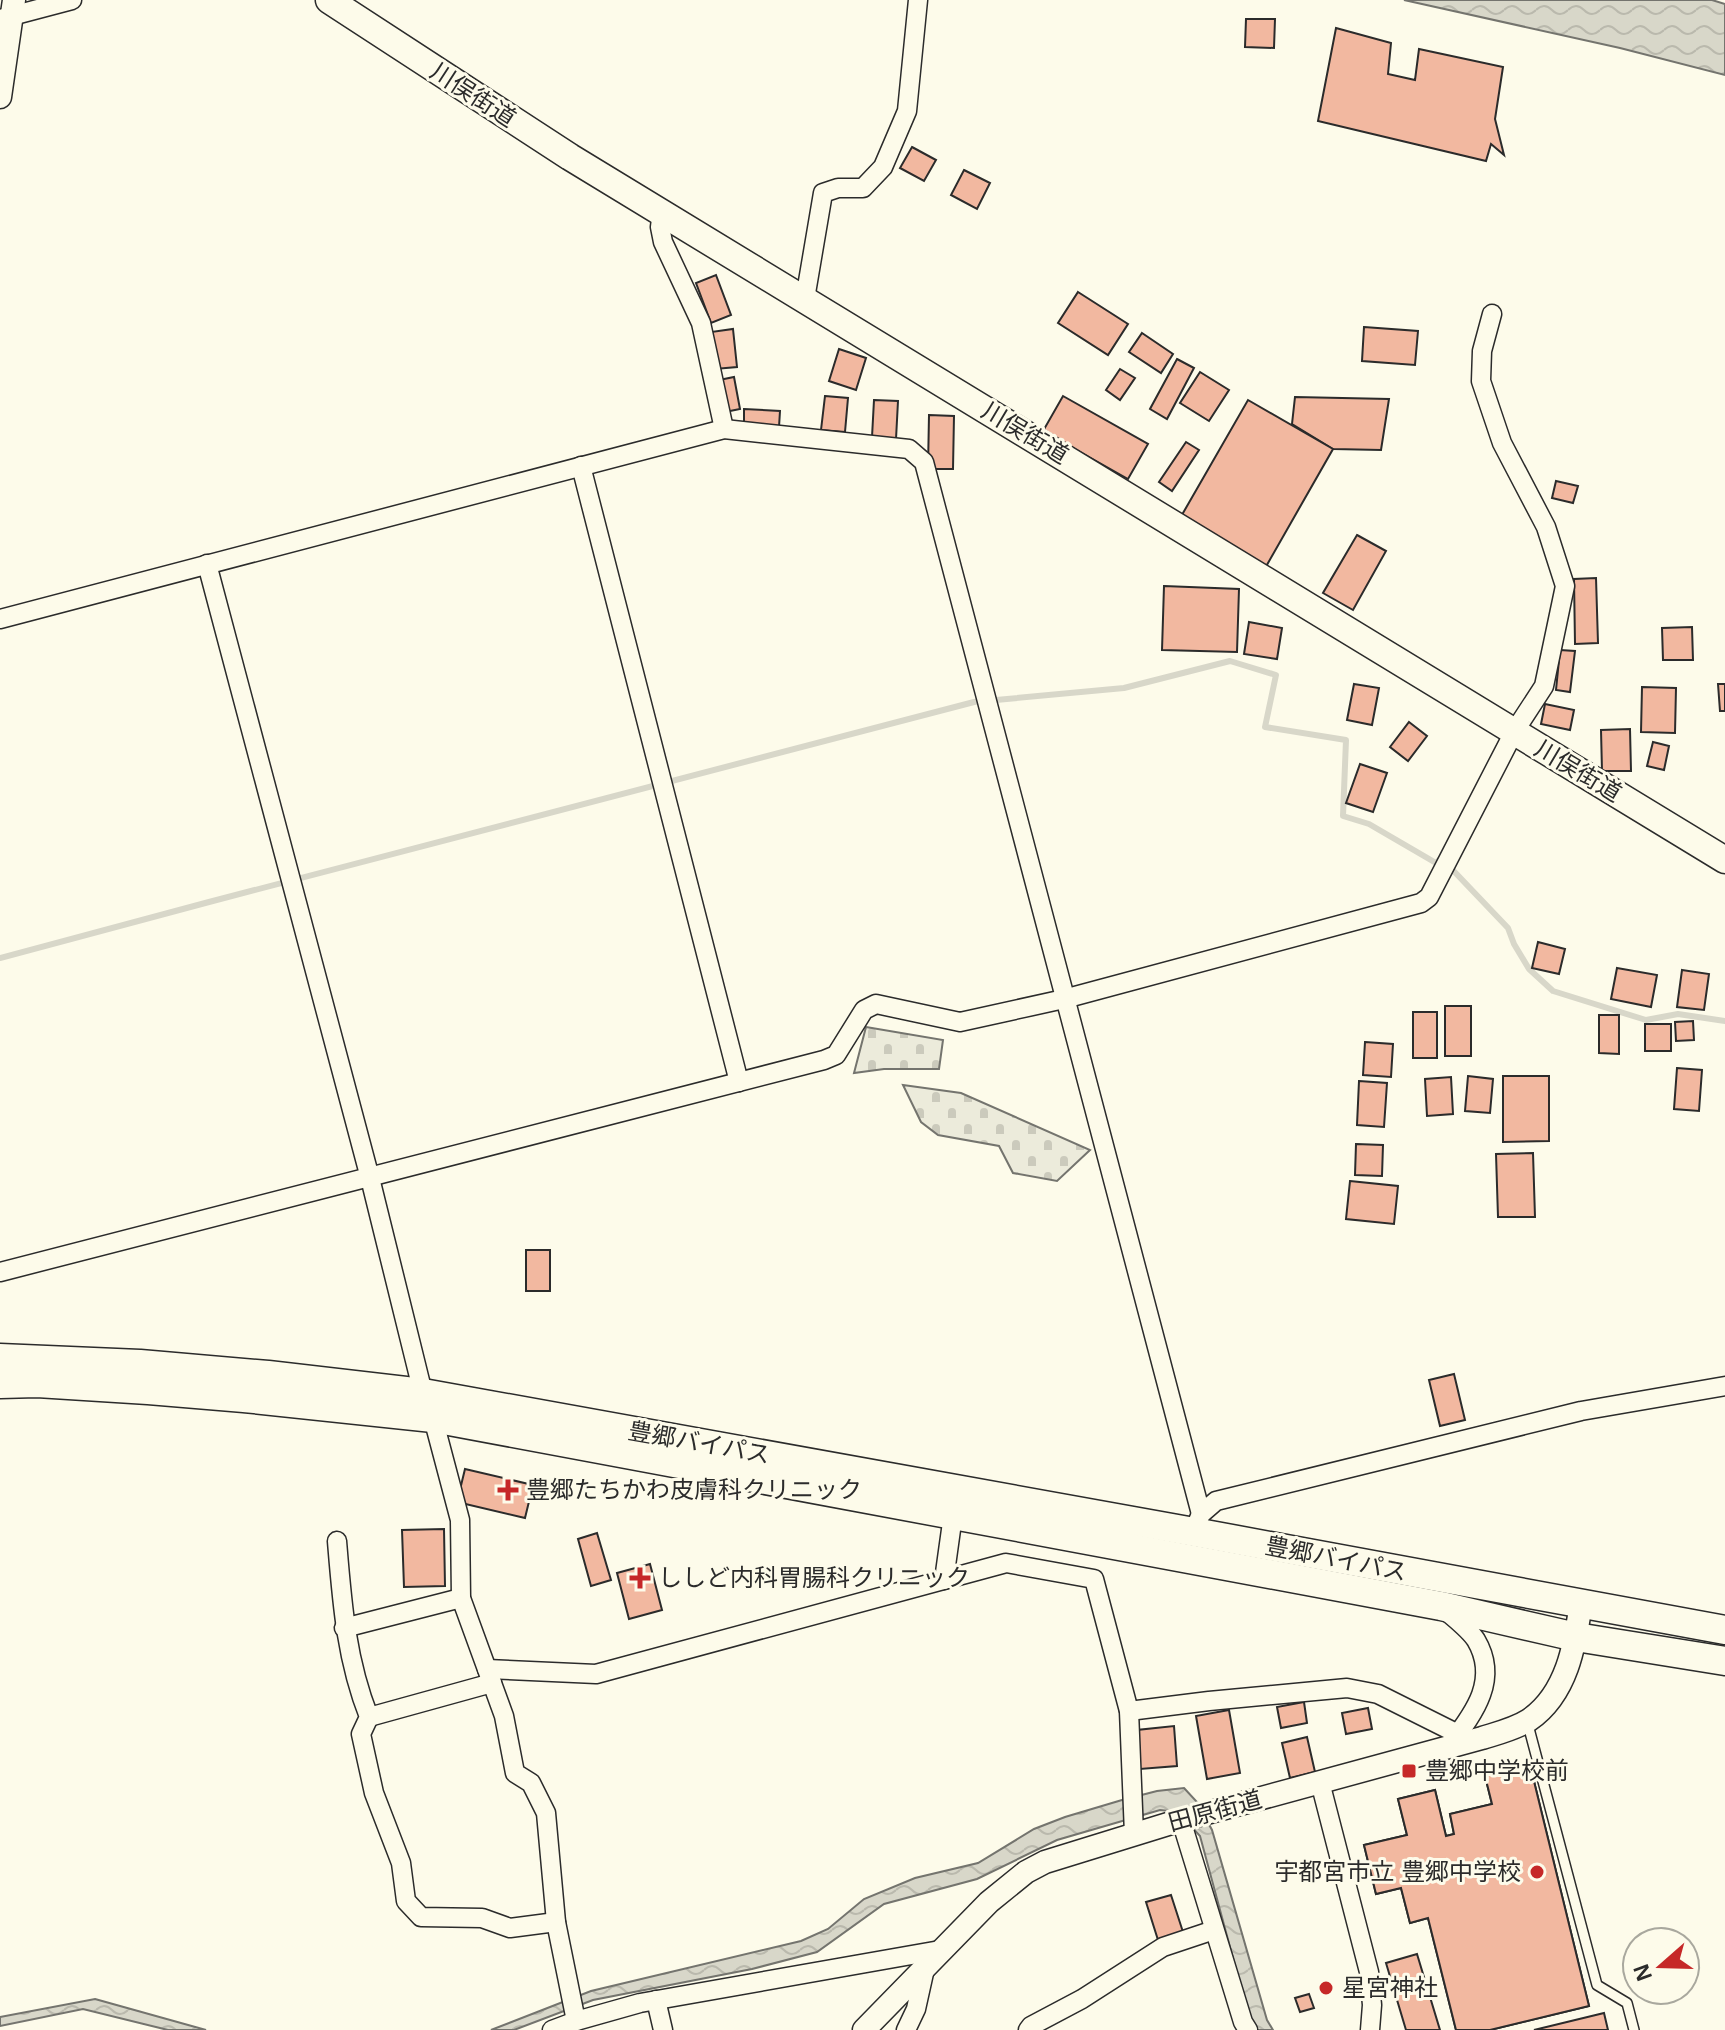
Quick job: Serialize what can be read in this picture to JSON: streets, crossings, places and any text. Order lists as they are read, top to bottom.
{
  "streets": {
    "main road": ["川俣街道", "豊郷バイパス"],
    "street": ["田原街道"]
  },
  "crossings": [
    ["豊郷バイパス", "田原街道"]
  ],
  "places": {
    "health": ["豊郷たちかわ皮膚科クリニック", "ししど内科胃腸科クリニック"],
    "transit": ["豊郷中学校前"],
    "other": ["宇都宮市立 豊郷中学校", "星宮神社"]
  },
  "north": "left"
}
